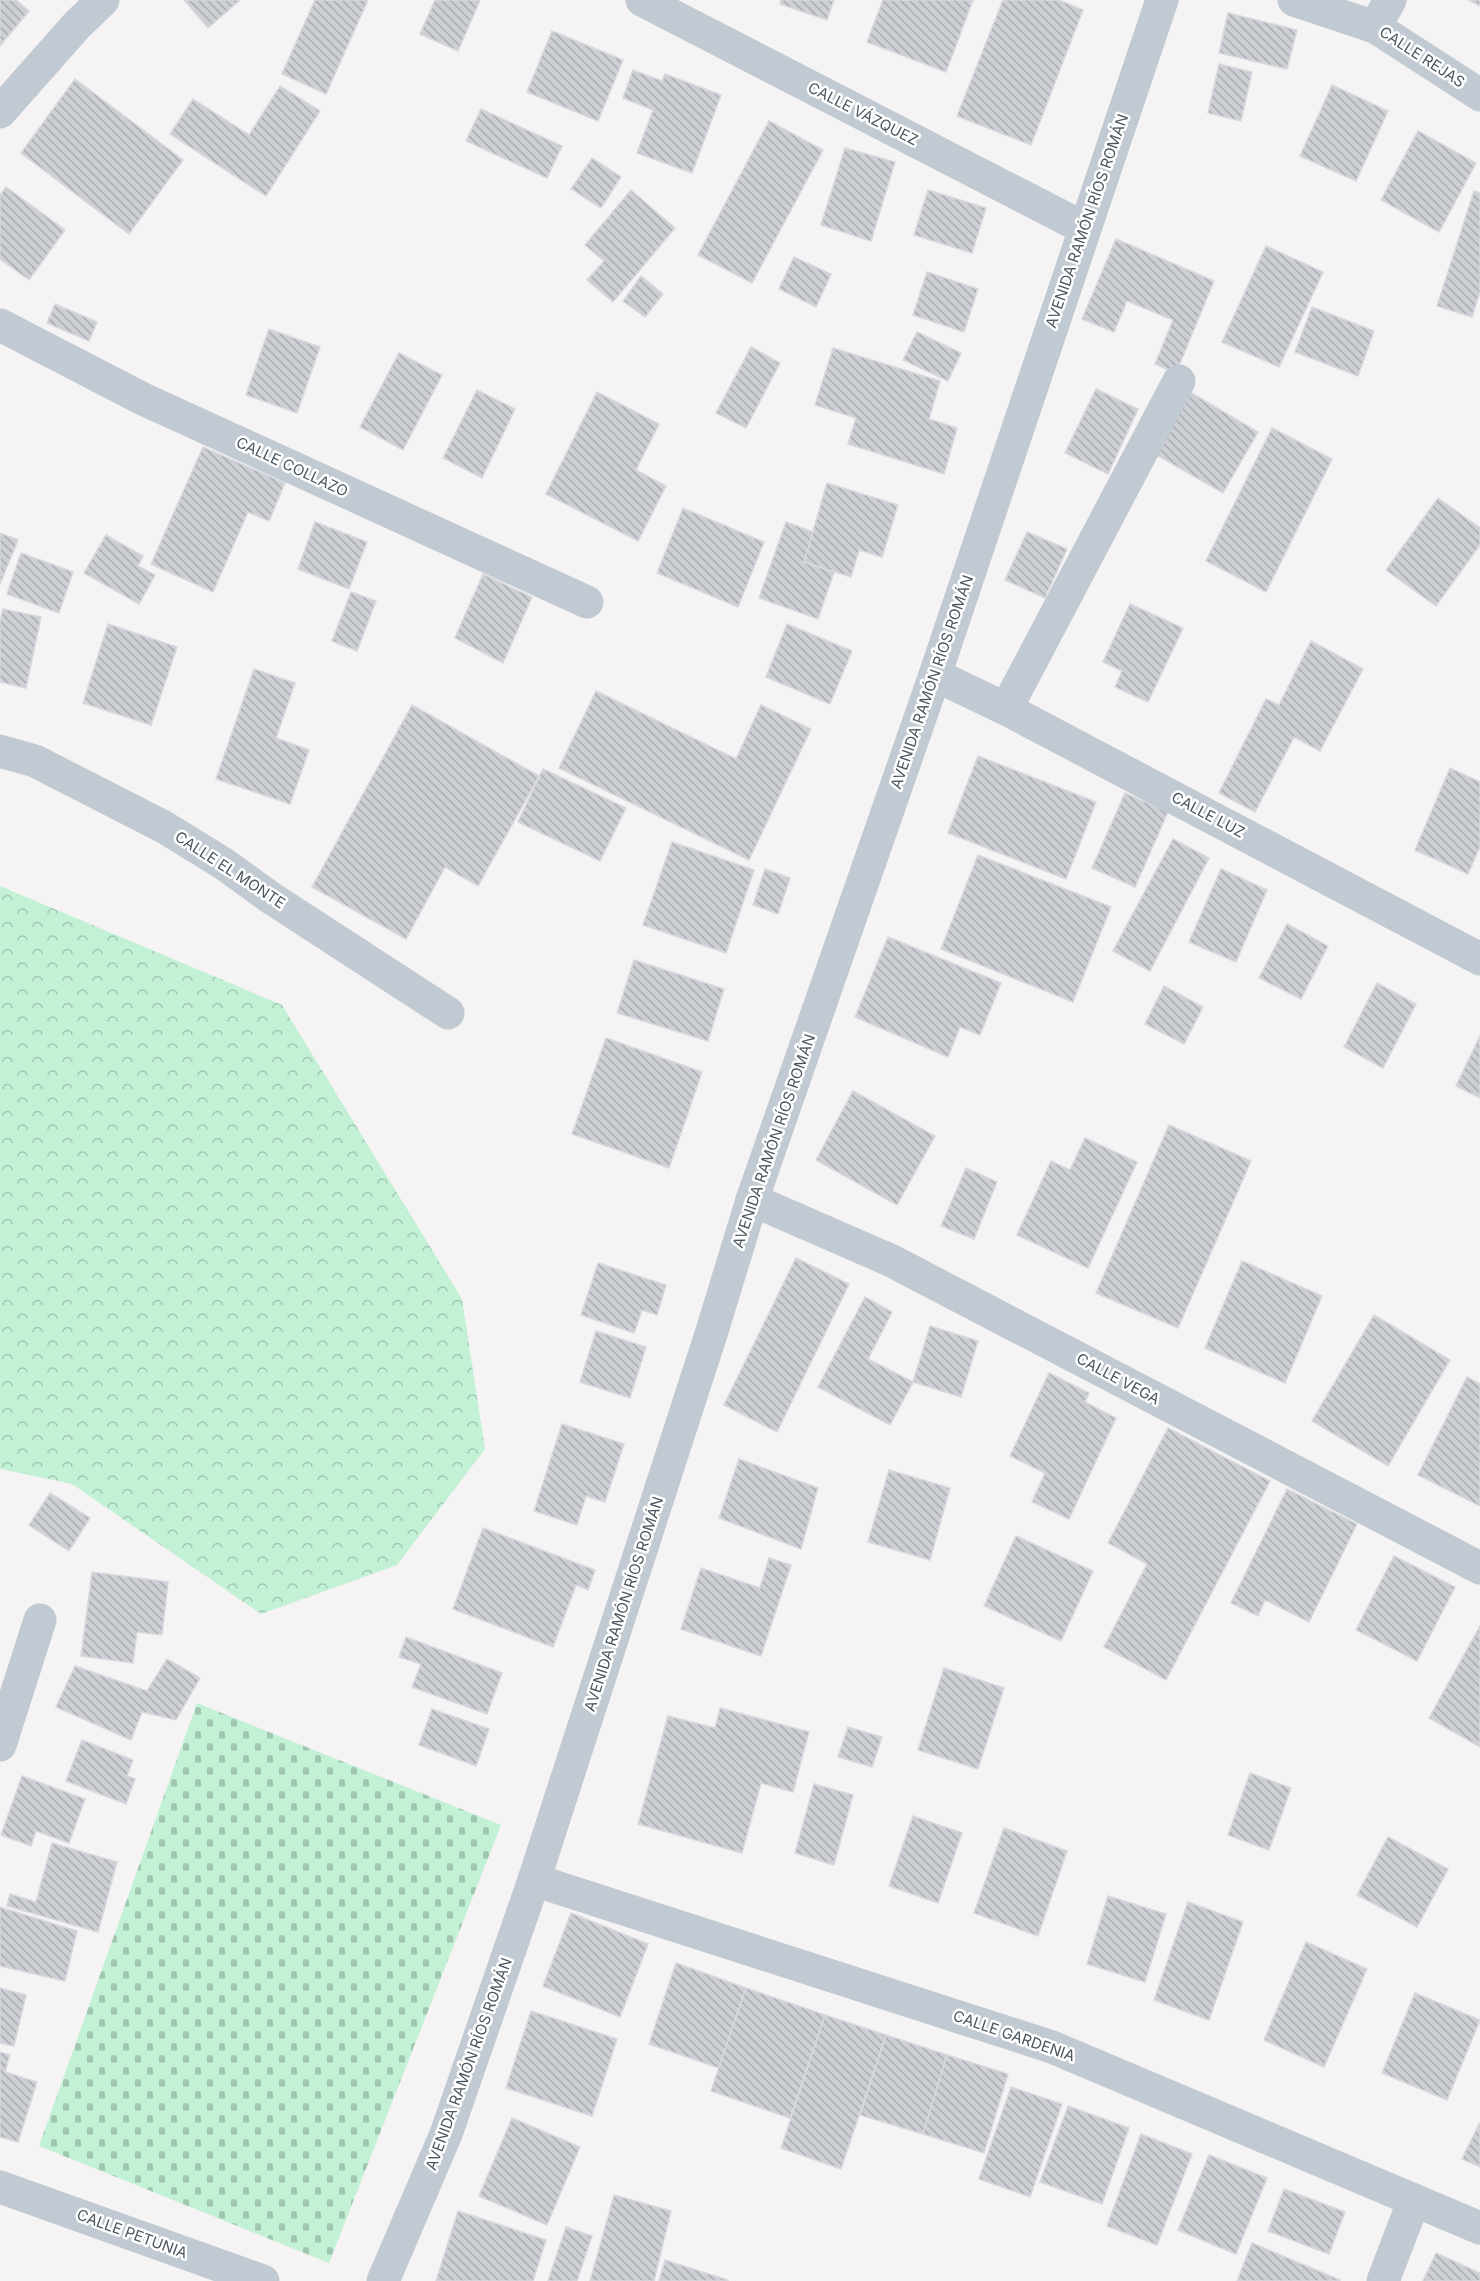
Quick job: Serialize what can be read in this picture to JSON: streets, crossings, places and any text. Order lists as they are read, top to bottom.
{
  "streets": {
    "street": [
      "CALLE REJAS",
      "CALLE VÁZQUEZ",
      "AVENIDA RAMÓN RÍOS ROMÁN",
      "CALLE COLLAZO",
      "CALLE LUZ",
      "CALLE EL MONTE",
      "CALLE VEGA",
      "CALLE GARDENIA",
      "CALLE PETUNIA"
    ]
  },
  "crossings": [
    ["CALLE VÁZQUEZ", "AVENIDA RAMÓN RÍOS ROMÁN"],
    ["AVENIDA RAMÓN RÍOS ROMÁN", "CALLE LUZ"],
    ["AVENIDA RAMÓN RÍOS ROMÁN", "CALLE VEGA"],
    ["AVENIDA RAMÓN RÍOS ROMÁN", "CALLE GARDENIA"]
  ]
}
